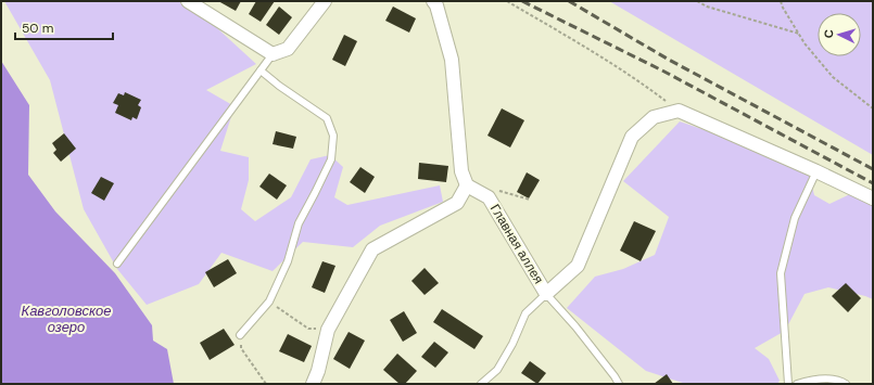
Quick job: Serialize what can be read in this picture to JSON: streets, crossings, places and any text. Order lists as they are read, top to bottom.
{
  "streets": {
    "street": ["Главная аллея"]
  },
  "water": ["Кавголовское озеро"],
  "scale_bar": "50 m",
  "north": "left"
}
